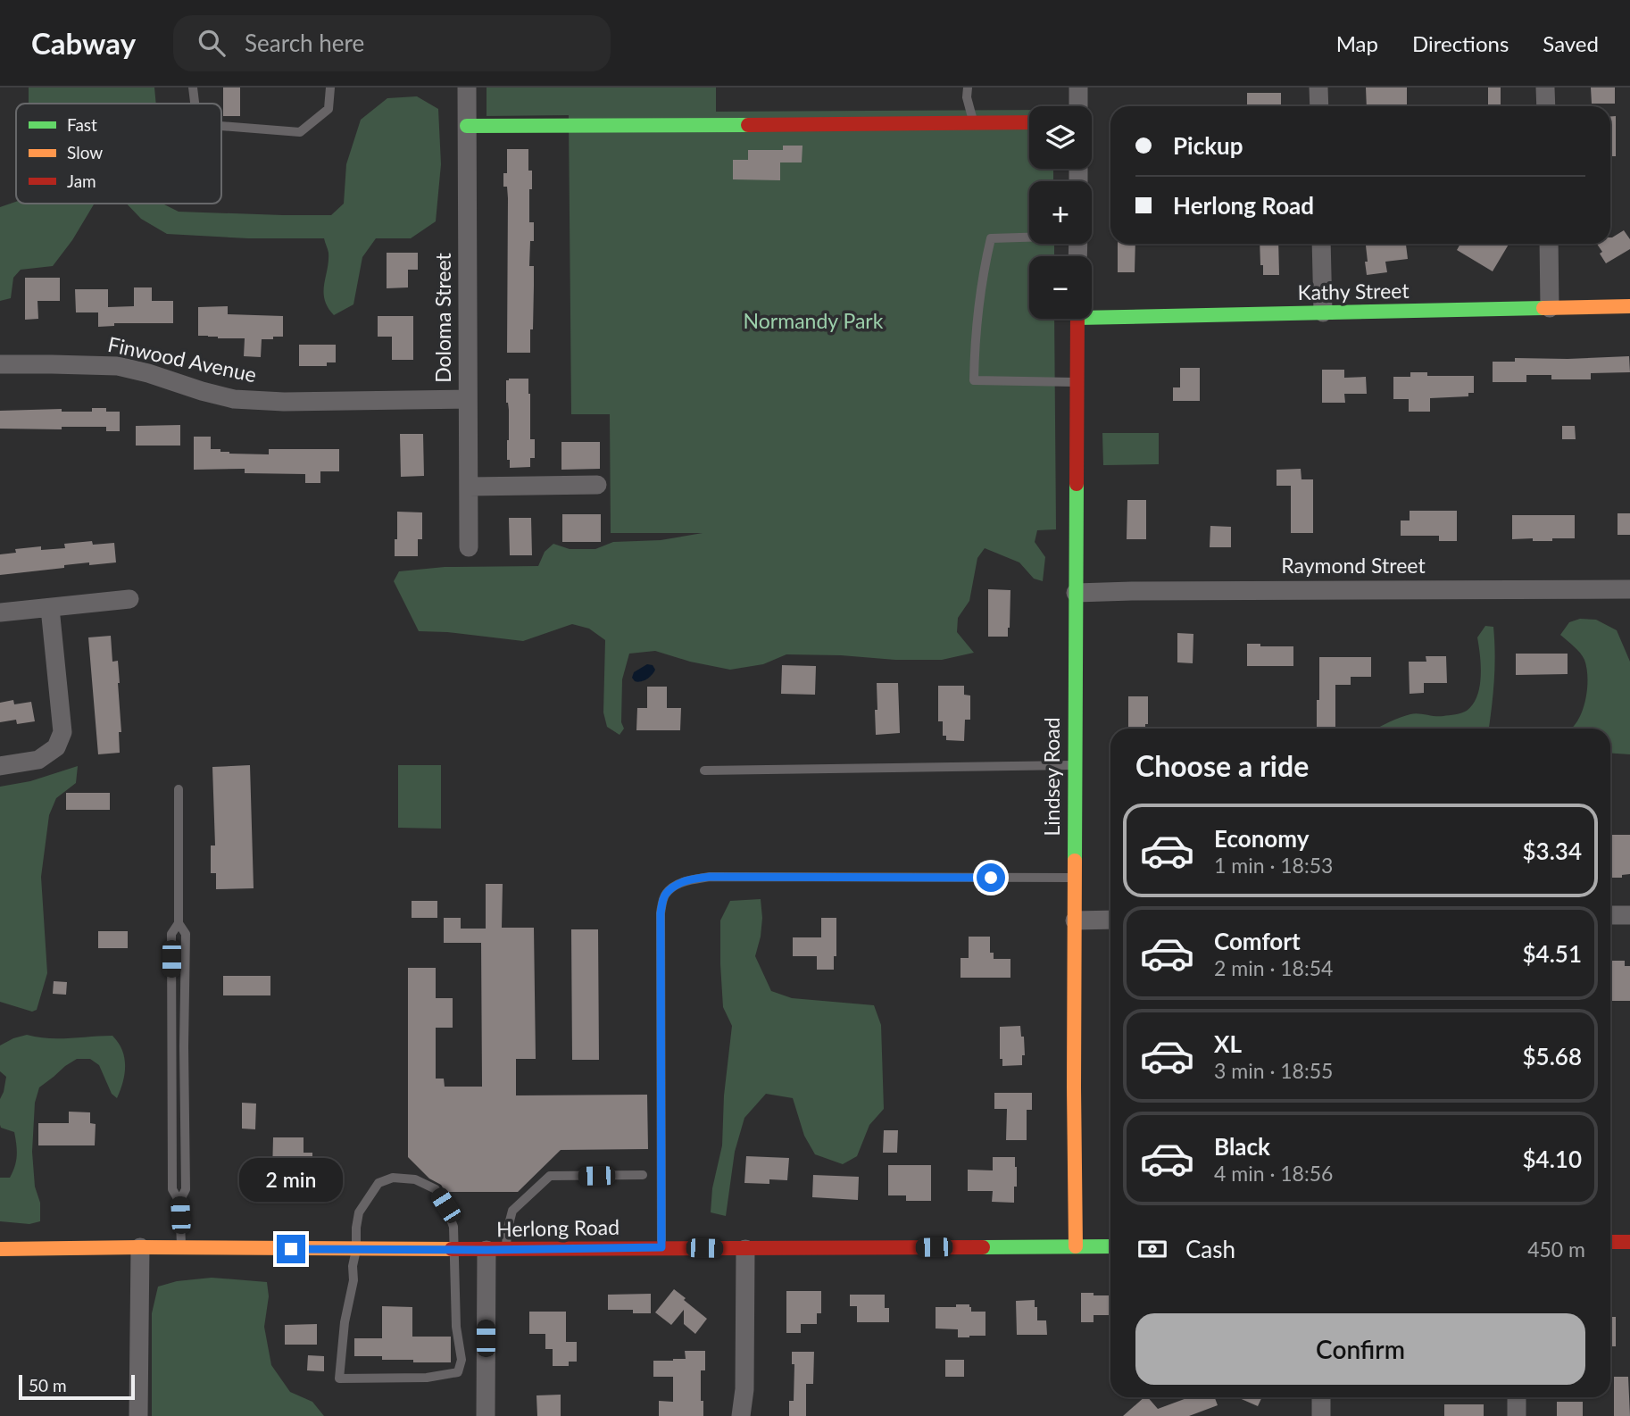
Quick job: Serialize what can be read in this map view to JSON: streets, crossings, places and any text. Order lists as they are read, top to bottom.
{
  "streets": {
    "street": [
      "Kathy Street",
      "Doloma Street",
      "Finwood Avenue",
      "Raymond Street",
      "Lindsey Road",
      "Herlong Road"
    ]
  },
  "crossings": [
    ["Doloma Street", "Finwood Avenue"],
    ["Raymond Street", "Lindsey Road"],
    ["Lindsey Road", "Herlong Road"]
  ],
  "parks": ["Normandy Park"],
  "legend": ["Fast", "Slow", "Jam"],
  "scale_bar": "50 m",
  "page": {
    "header": "Cabway",
    "search": "Search here",
    "nav": ["Map", "Directions", "Saved"],
    "map_buttons": ["+", "−"],
    "banner": ["Pickup", "Herlong Road"],
    "heading": "Choose a ride",
    "list": [
      {
        "name": "Economy",
        "note": "1 min · 18:53",
        "value": "$3.34"
      },
      {
        "name": "Comfort",
        "note": "2 min · 18:54",
        "value": "$4.51"
      },
      {
        "name": "XL",
        "note": "3 min · 18:55",
        "value": "$5.68"
      },
      {
        "name": "Black",
        "note": "4 min · 18:56",
        "value": "$4.10"
      }
    ],
    "bubble": "2 min",
    "pay": ["Cash", "450 m"],
    "buttons": "Confirm",
    "scale": "50 m"
  }
}
